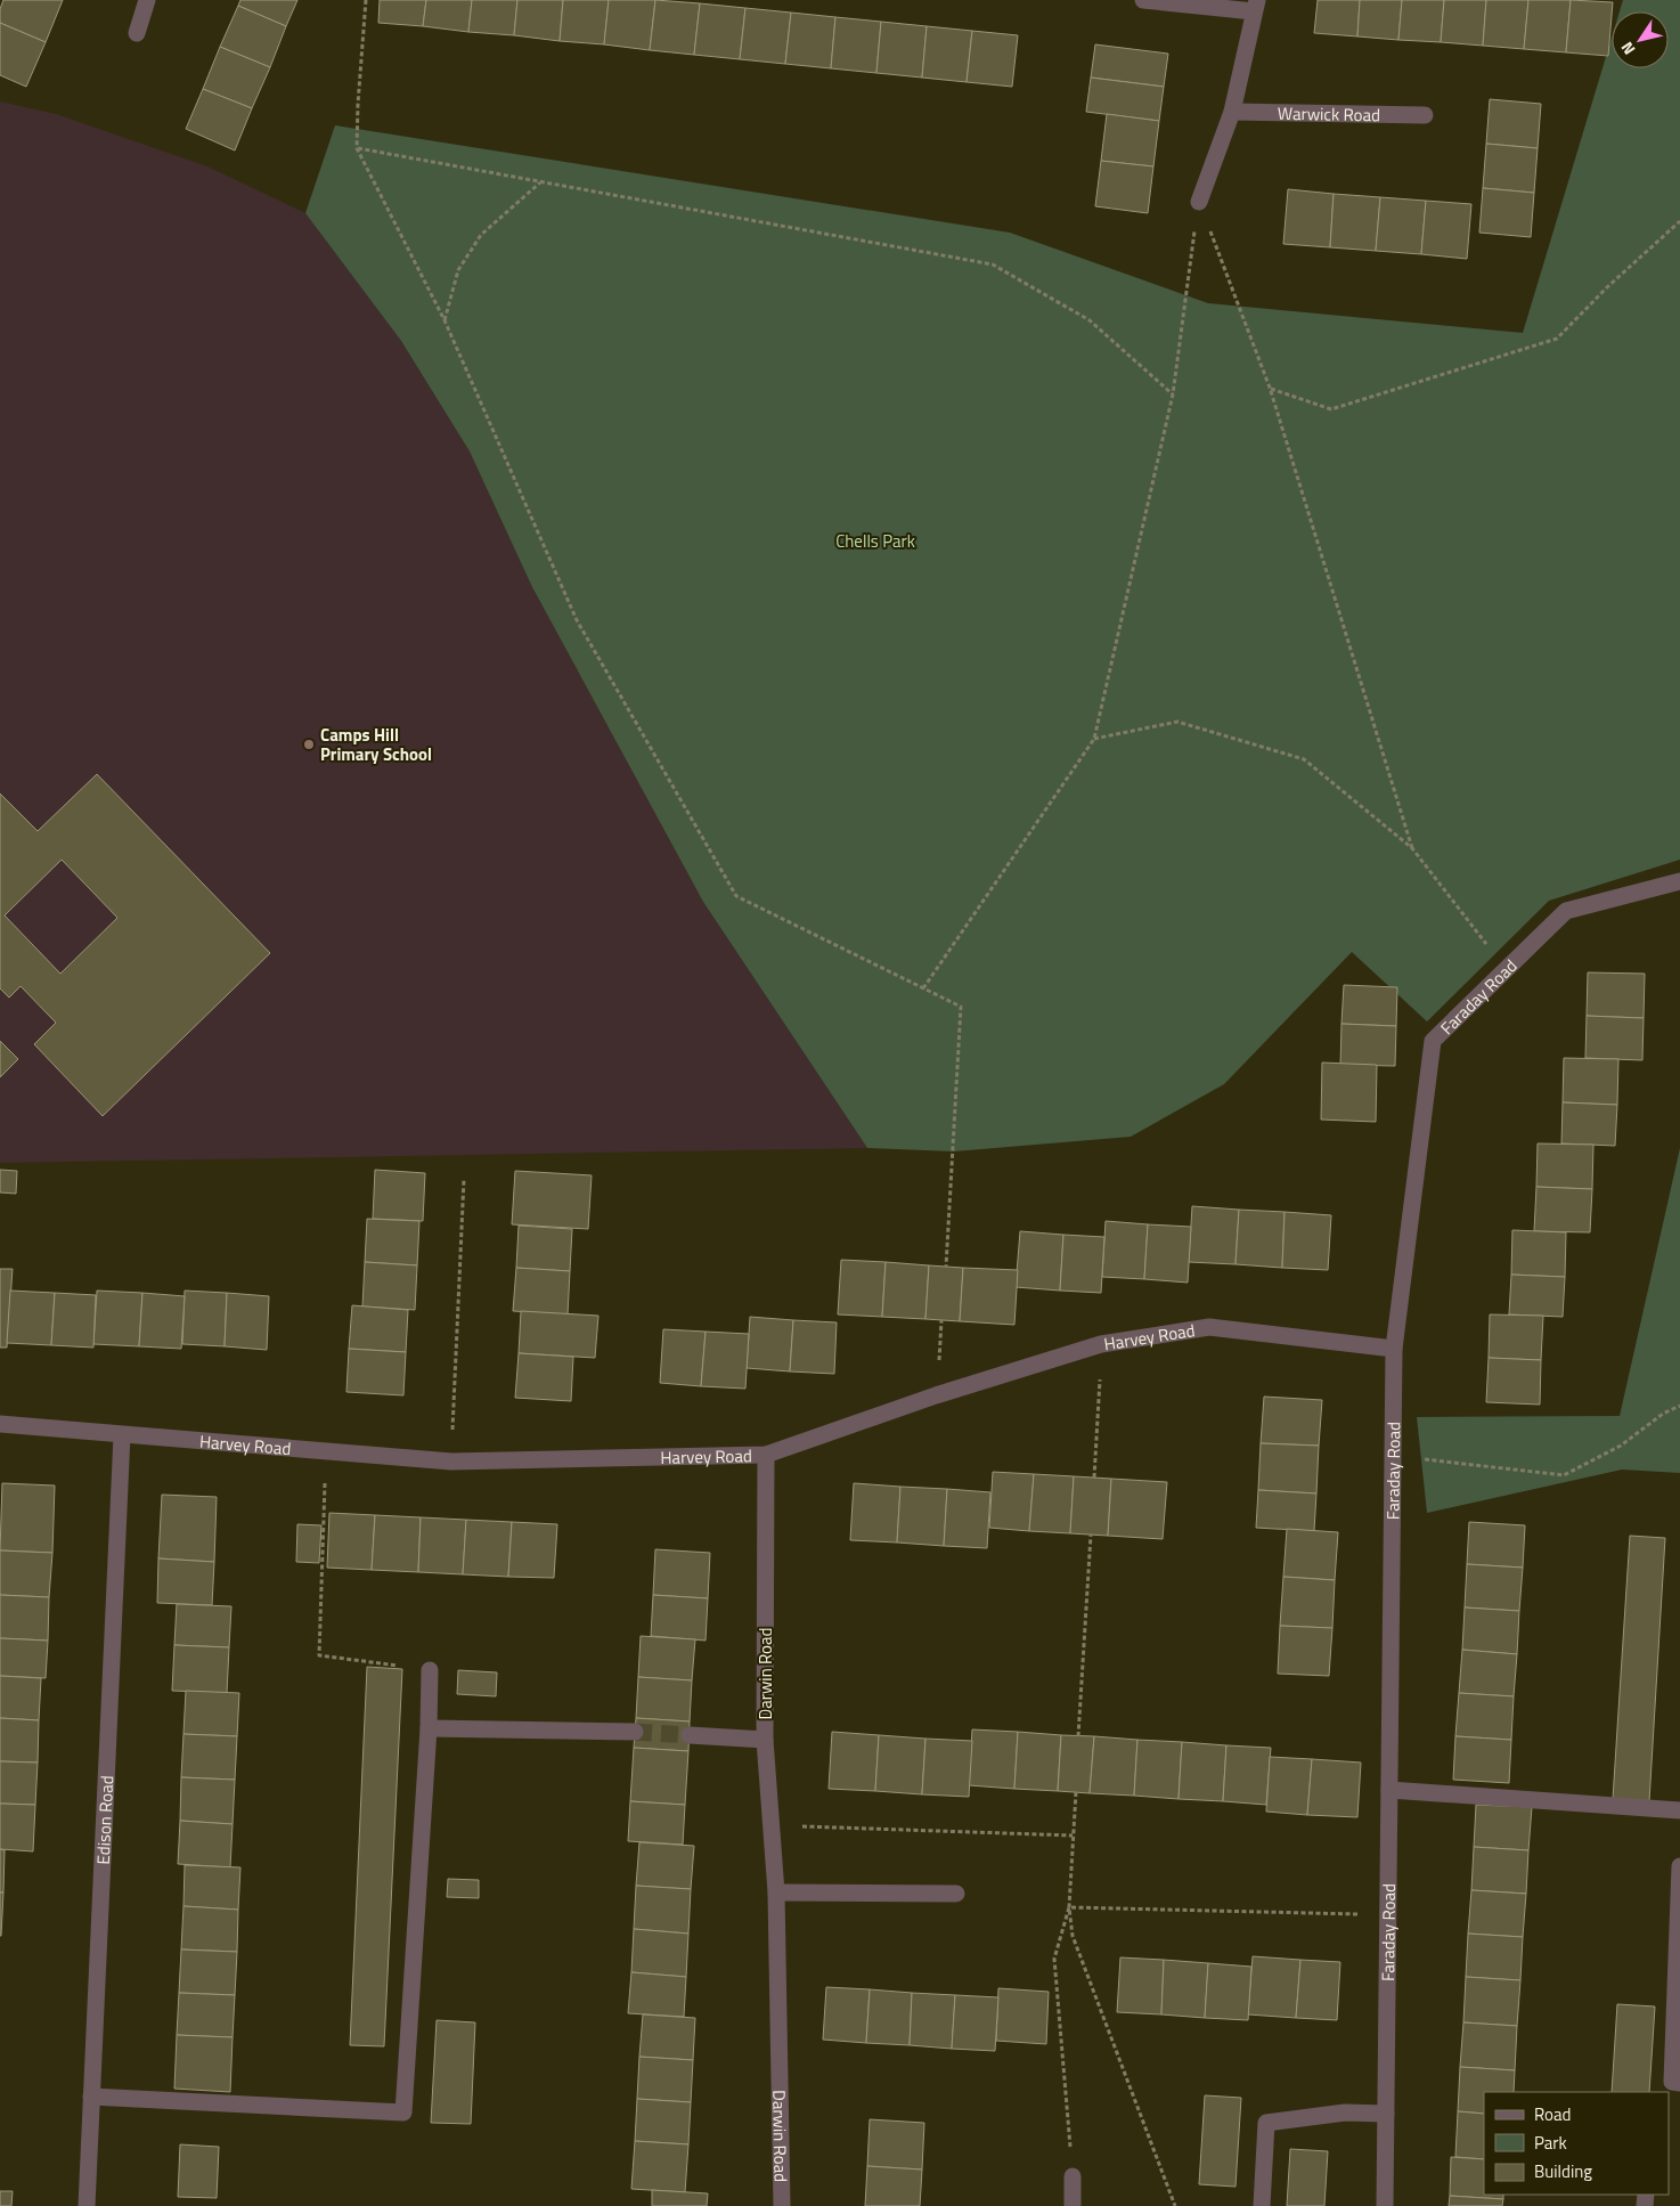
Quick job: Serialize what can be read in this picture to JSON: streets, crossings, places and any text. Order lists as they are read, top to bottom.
{
  "streets": {
    "street": [
      "Warwick Road",
      "Faraday Road",
      "Harvey Road",
      "Darwin Road",
      "Edison Road"
    ]
  },
  "crossings": [
    ["Faraday Road", "Harvey Road"],
    ["Harvey Road", "Darwin Road"],
    ["Harvey Road", "Edison Road"]
  ],
  "parks": ["Chells Park"],
  "places": ["Camps Hill Primary School"],
  "legend": ["Road", "Park", "Building"],
  "north": "bottom left"
}
